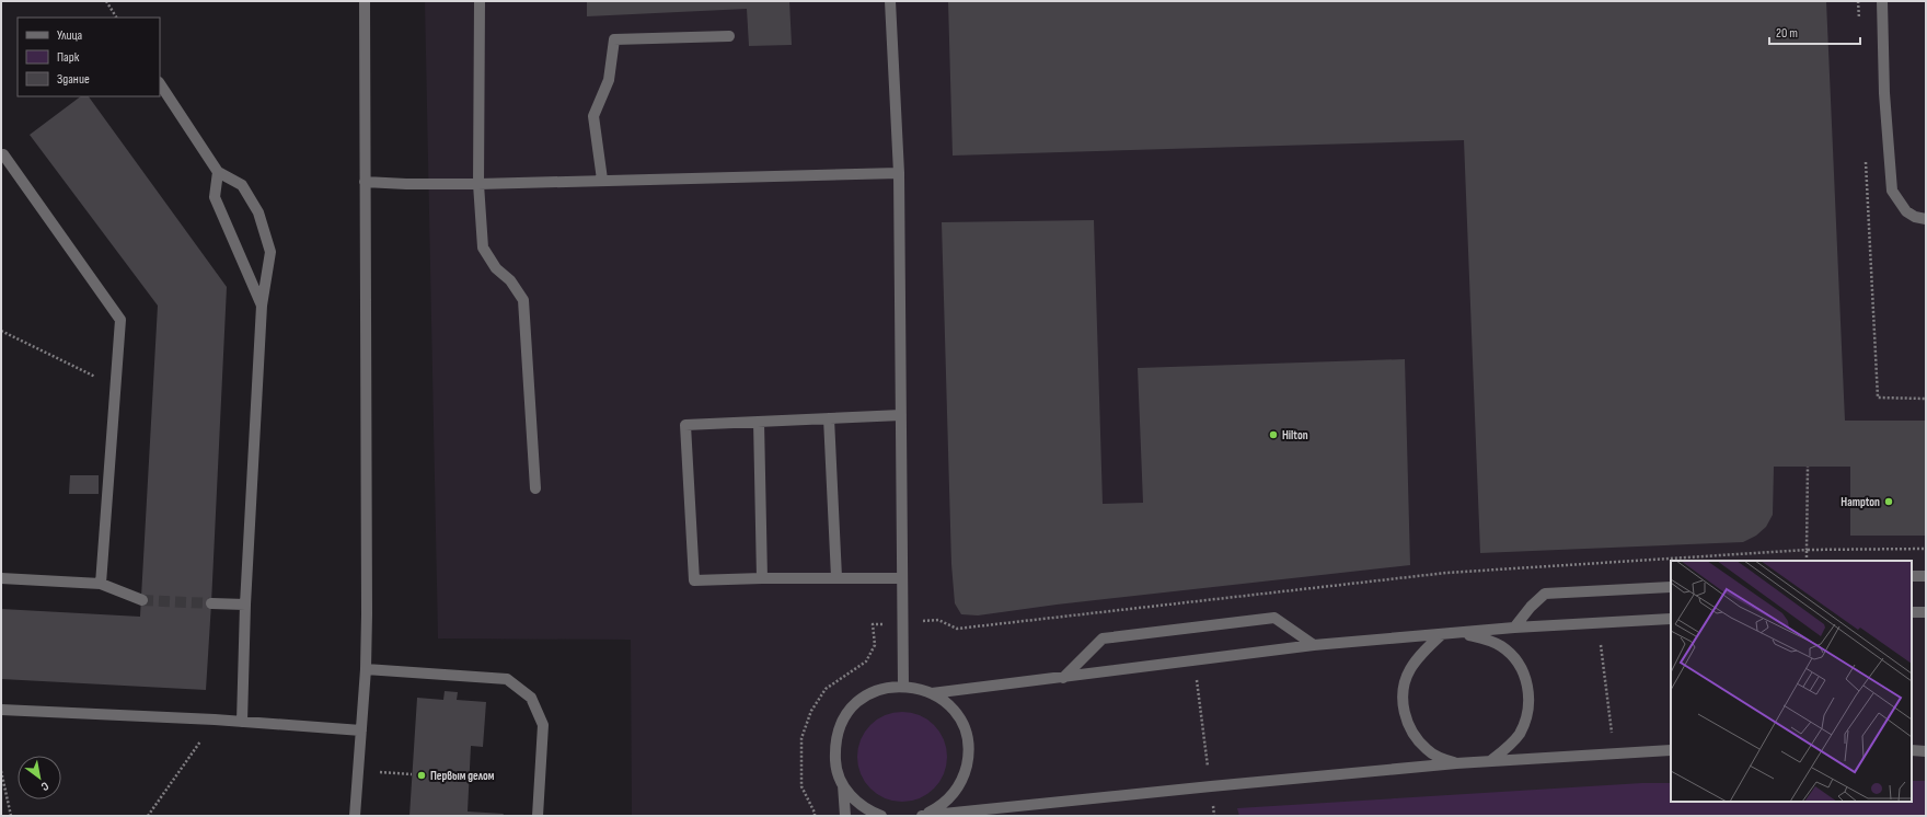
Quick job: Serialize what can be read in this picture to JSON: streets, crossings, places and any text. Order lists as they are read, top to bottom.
{
  "places": ["Hilton", "Hampton", "Первым делом"],
  "legend": ["Улица", "Парк", "Здание"],
  "scale_bar": "20 m",
  "north": "bottom right"
}
